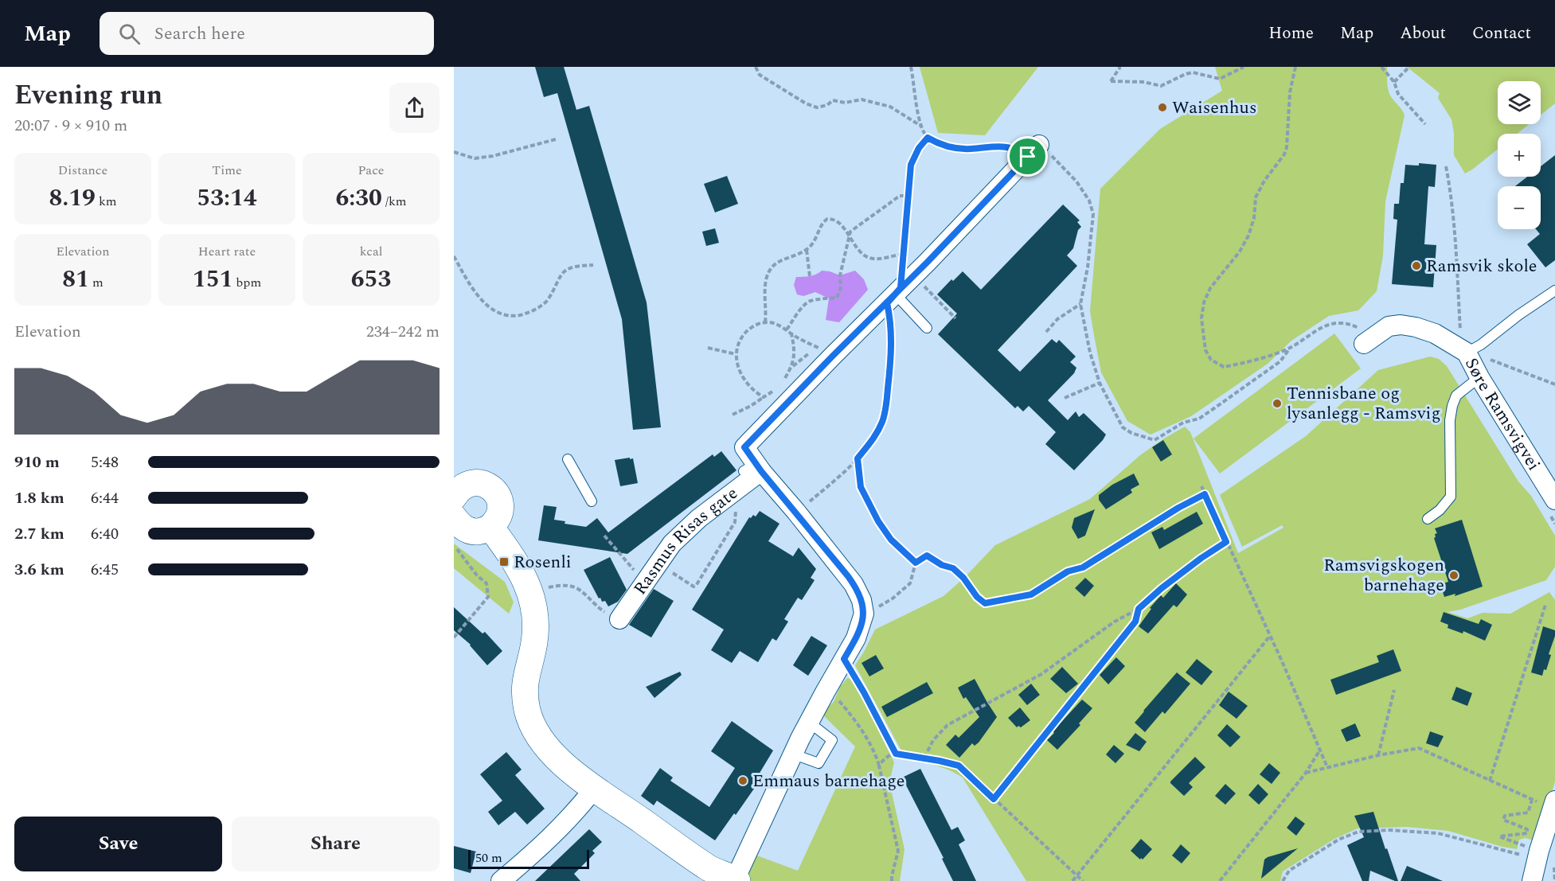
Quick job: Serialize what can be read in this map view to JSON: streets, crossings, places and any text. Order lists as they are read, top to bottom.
{
  "streets": {
    "street": ["Søre Ramsvigvei", "Rasmus Risas gate"]
  },
  "places": {
    "other": [
      "Waisenhus",
      "Ramsvik skole",
      "Tennisbane og lysanlegg - Ramsvig",
      "Ramsvigskogen barnehage",
      "Emmaus barnehage"
    ],
    "transit": ["Rosenli"]
  },
  "scale_bar": "50 m",
  "page": {
    "header": "Map",
    "search": "Search here",
    "nav": [
      "Home",
      "Map",
      "About",
      "Contact"
    ],
    "heading": ["Evening run", "20:07 · 9 × 910 m"],
    "map_buttons": ["+", "−"],
    "stats": [
      ["Distance", "8.19 km"],
      ["Time", "53:14"],
      ["Pace", "6:30 /km"],
      ["Elevation", "81 m"],
      ["Heart rate", "151 bpm"],
      ["kcal", "653"]
    ],
    "chart": ["Elevation", "234–242 m"],
    "list": [
      {
        "name": "910 m",
        "note": "5:48"
      },
      {
        "name": "1.8 km",
        "note": "6:44"
      },
      {
        "name": "2.7 km",
        "note": "6:40"
      },
      {
        "name": "3.6 km",
        "note": "6:45"
      }
    ],
    "buttons": ["Save", "Share"],
    "scale": "50 m"
  }
}
